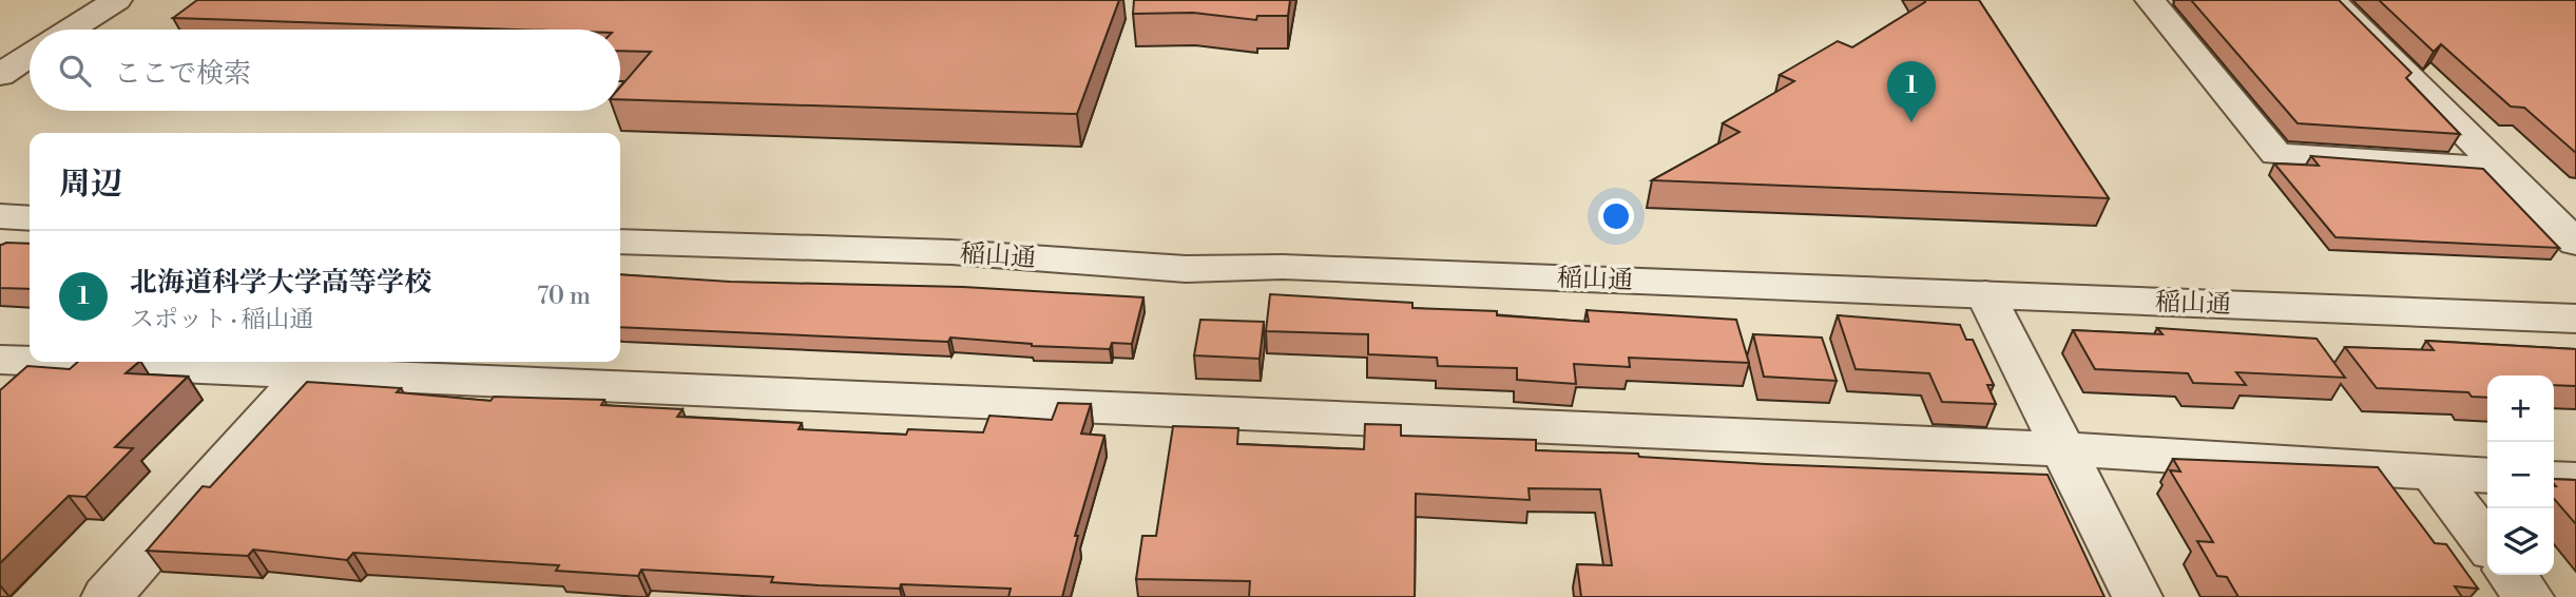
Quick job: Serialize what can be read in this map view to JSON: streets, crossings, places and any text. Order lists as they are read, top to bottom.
{
  "streets": {
    "street": ["稲山通"]
  },
  "page": {
    "search": "ここで検索",
    "pins": "1",
    "heading": "周辺",
    "list": [
      {
        "mark": "1",
        "name": "北海道科学大学高等学校",
        "note": "スポット · 稲山通",
        "value": "70 m"
      }
    ],
    "map_buttons": ["+", "−"]
  }
}
